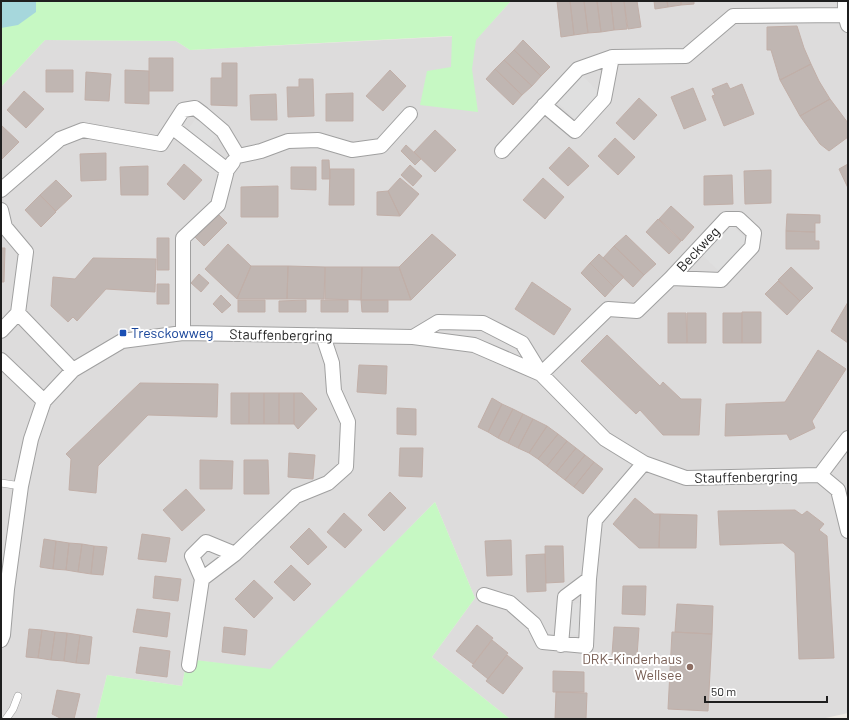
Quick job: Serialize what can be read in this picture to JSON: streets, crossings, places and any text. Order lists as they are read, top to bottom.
{
  "streets": {
    "street": ["Beckweg", "Stauffenbergring"]
  },
  "crossings": [
    ["Beckweg", "Stauffenbergring"]
  ],
  "places": {
    "transit": ["Tresckowweg"],
    "other": ["DRK-Kinderhaus Wellsee"]
  },
  "scale_bar": "50 m"
}
